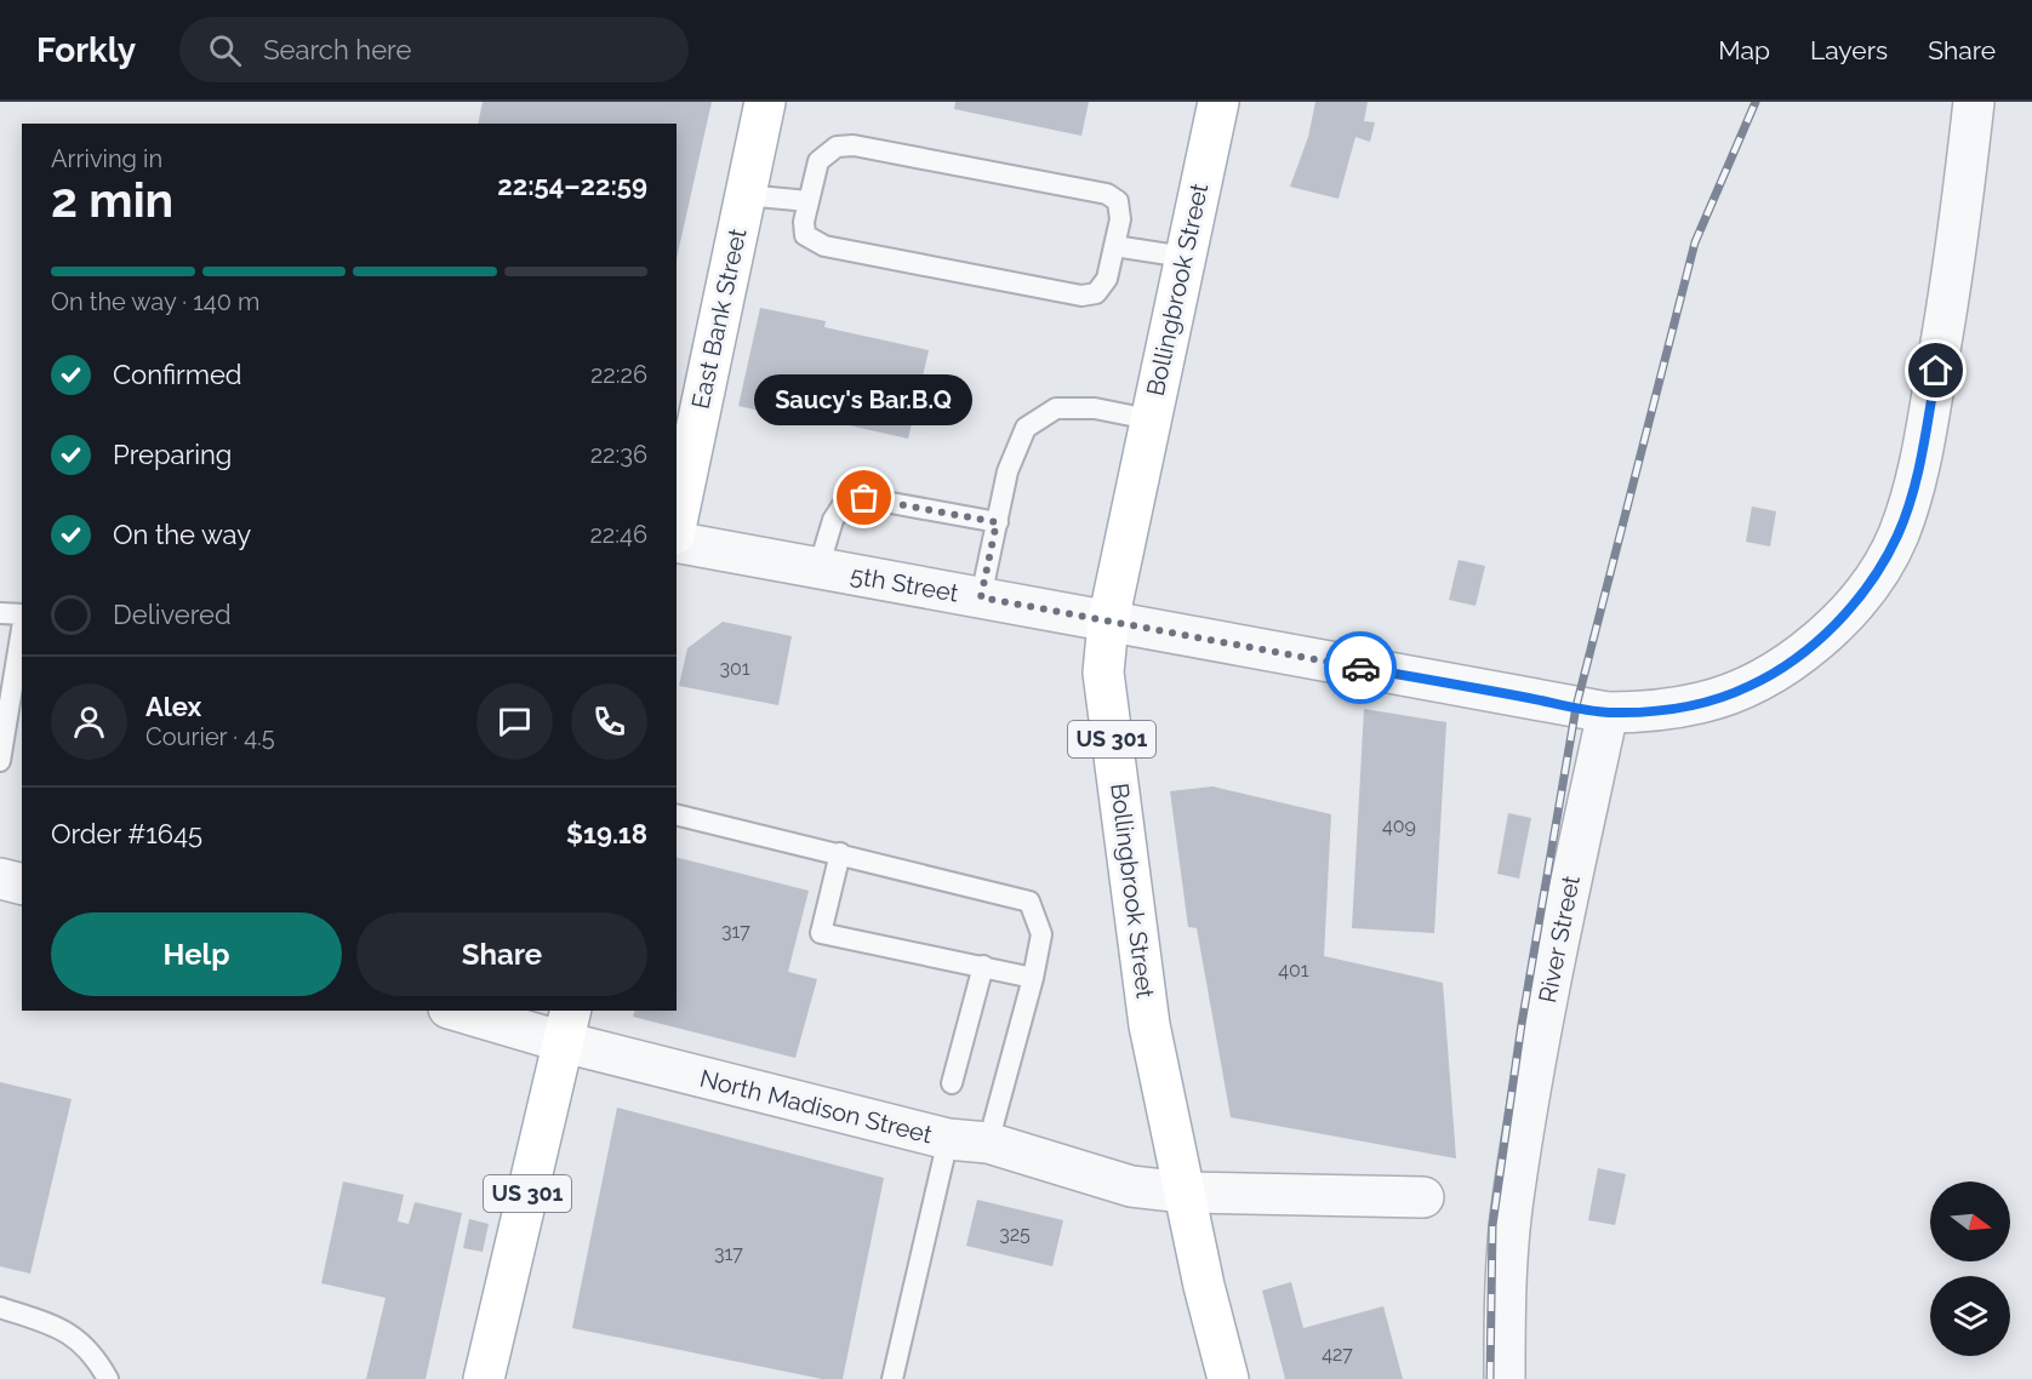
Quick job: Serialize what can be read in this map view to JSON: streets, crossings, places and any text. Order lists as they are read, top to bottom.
{
  "streets": {
    "main road": ["Bollingbrook Street", "East Bank Street", "US 301"],
    "street": ["5th Street", "River Street", "North Madison Street"]
  },
  "crossings": [
    ["Bollingbrook Street", "5th Street"],
    ["Bollingbrook Street", "North Madison Street"],
    ["5th Street", "River Street"],
    ["US 301", "North Madison Street"]
  ],
  "places": ["Saucy's Bar.B.Q"],
  "house_numbers": [
    "301",
    "409",
    "317",
    "401",
    "325",
    "317",
    "427"
  ],
  "north": "right",
  "page": {
    "header": "Forkly",
    "search": "Search here",
    "nav": ["Map", "Layers", "Share"],
    "heading": ["2 min", "Arriving in", "22:54–22:59"],
    "panel": [
      "Alex",
      "Courier · 4.5",
      "Order #1645",
      "$19.18"
    ],
    "bar": "On the way · 140 m",
    "list": [
      ["Confirmed", "22:26"],
      ["Preparing", "22:36"],
      ["On the way", "22:46"],
      "Delivered"
    ],
    "bubble": "Saucy's Bar.B.Q",
    "buttons": ["Help", "Share"]
  }
}
